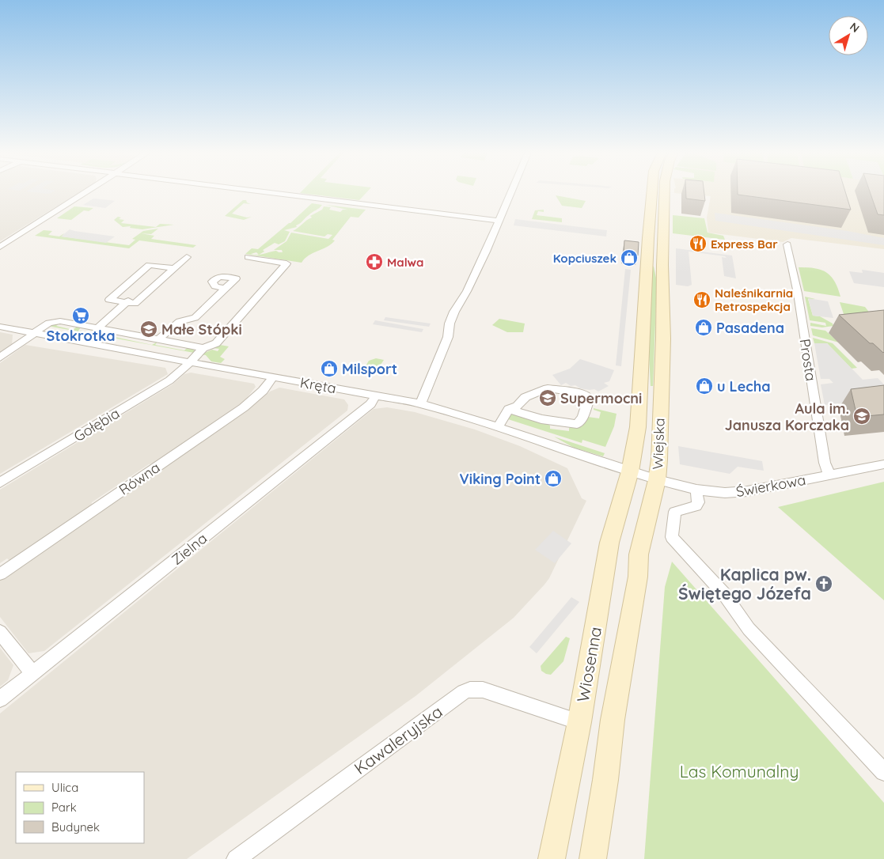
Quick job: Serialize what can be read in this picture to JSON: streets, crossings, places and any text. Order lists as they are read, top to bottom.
{
  "streets": {
    "main road": ["Wiejska", "Wiosenna"],
    "street": [
      "Prosta",
      "Kręta",
      "Gołębia",
      "Równa",
      "Świerkowa",
      "Zielna",
      "Kawaleryjska"
    ]
  },
  "crossings": [
    ["Prosta", "Świerkowa"],
    ["Kręta", "Gołębia"],
    ["Kręta", "Wiejska"],
    ["Kręta", "Równa"],
    ["Kręta", "Zielna"],
    ["Kręta", "Wiosenna"],
    ["Wiejska", "Świerkowa"],
    ["Wiejska", "Wiosenna"],
    ["Wiosenna", "Kawaleryjska"]
  ],
  "parks": ["Las Komunalny"],
  "places": {
    "restaurant": ["Express Bar", "Naleśnikarnia Retrospekcja"],
    "shop": [
      "Kopciuszek",
      "Pasadena",
      "Milsport",
      "u Lecha",
      "Viking Point"
    ],
    "pharmacy": ["Malwa"],
    "supermarket": ["Stokrotka"],
    "school or university": ["Małe Stópki", "Supermocni", "Aula im. Janusza Korczaka"],
    "church": ["Kaplica pw. Świętego Józefa"]
  },
  "legend": ["Ulica", "Park", "Budynek"],
  "north": "top right"
}
